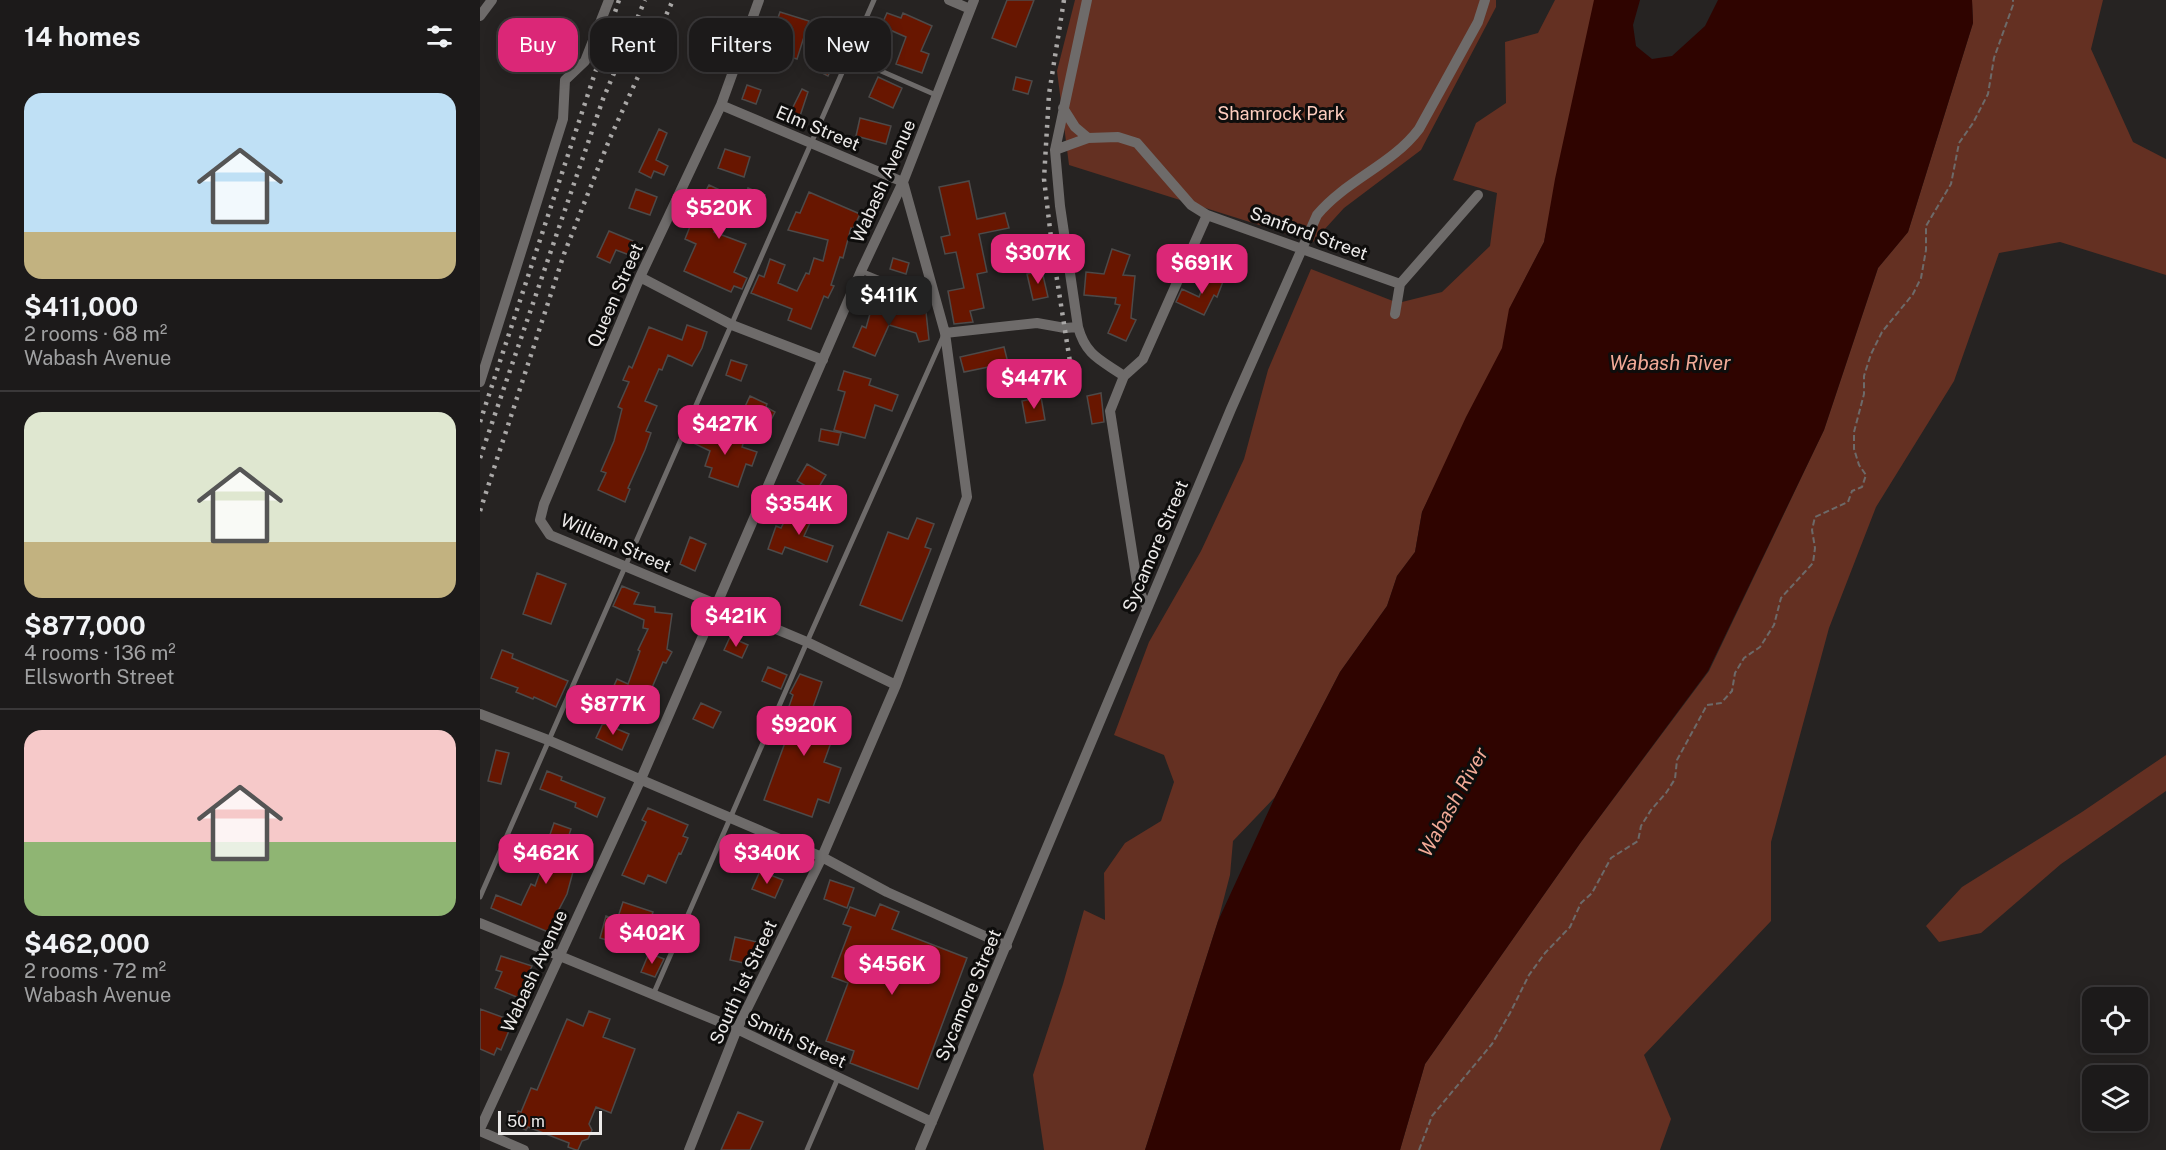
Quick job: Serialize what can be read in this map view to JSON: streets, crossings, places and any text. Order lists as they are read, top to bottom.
{
  "streets": {
    "street": [
      "Elm Street",
      "Wabash Avenue",
      "Sanford Street",
      "Queen Street",
      "William Street",
      "Sycamore Street",
      "South 1st Street",
      "Smith Street"
    ]
  },
  "crossings": [
    ["Elm Street", "Wabash Avenue"],
    ["Elm Street", "Queen Street"],
    ["Wabash Avenue", "William Street"],
    ["Wabash Avenue", "Smith Street"],
    ["Sanford Street", "Sycamore Street"],
    ["Queen Street", "William Street"],
    ["William Street", "South 1st Street"],
    ["Sycamore Street", "Smith Street"],
    ["South 1st Street", "Smith Street"]
  ],
  "water": ["Wabash River"],
  "parks": ["Shamrock Park"],
  "scale_bar": "50 m",
  "page": {
    "heading": "14 homes",
    "chip": [
      "Buy",
      "Rent",
      "Filters",
      "New"
    ],
    "list": [
      {
        "name": "$411,000",
        "note": "2 rooms · 68 m² · Wabash Avenue"
      },
      {
        "name": "$877,000",
        "note": "4 rooms · 136 m² · Ellsworth Street"
      },
      {
        "name": "$462,000",
        "note": "2 rooms · 72 m² · Wabash Avenue"
      }
    ],
    "price": [
      "$520K",
      "$307K",
      "$691K",
      "$411K",
      "$447K",
      "$427K",
      "$354K",
      "$421K",
      "$877K",
      "$920K",
      "$462K",
      "$340K",
      "$402K",
      "$456K"
    ],
    "scale": "50 m"
  }
}
